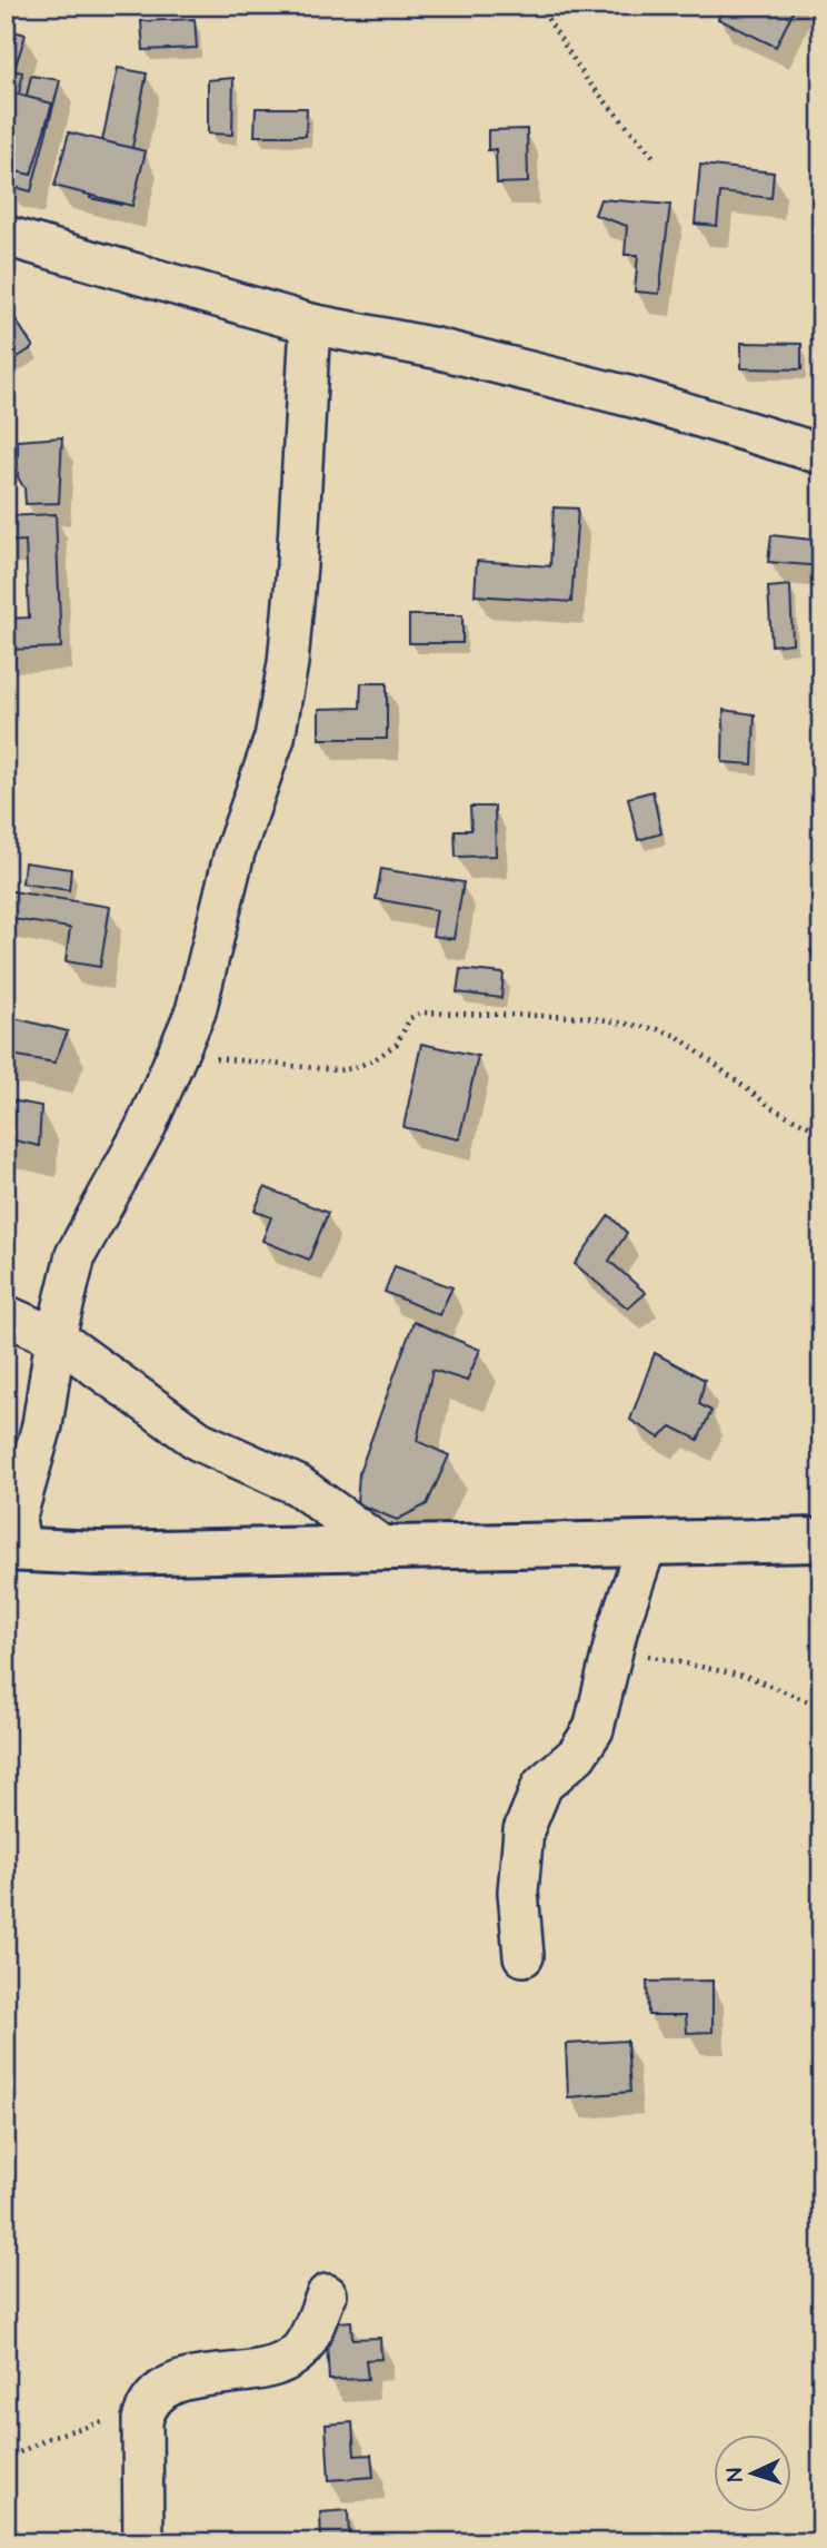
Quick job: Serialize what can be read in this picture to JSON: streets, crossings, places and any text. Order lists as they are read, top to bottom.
{
  "north": "left"
}
